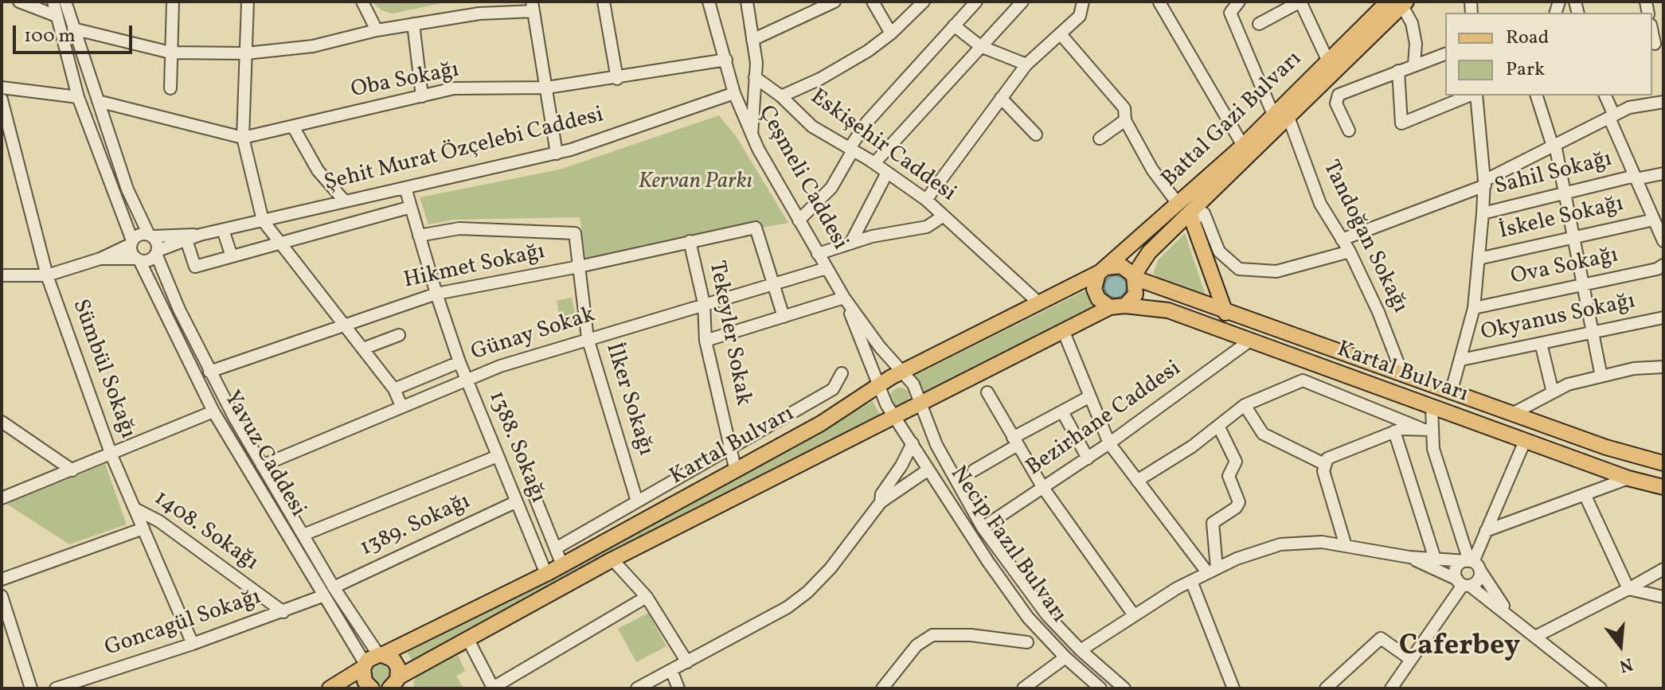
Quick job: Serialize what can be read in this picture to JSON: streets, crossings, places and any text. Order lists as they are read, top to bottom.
{
  "streets": {
    "main road": ["Battal Gazi Bulvarı", "Kartal Bulvarı"],
    "street": [
      "Oba Sokağı",
      "Eskişehir Caddesi",
      "Şehit Murat Özçelebi Caddesi",
      "Sahil Sokağı",
      "Çeşmeli Caddesi",
      "İskele Sokağı",
      "Tandoğan Sokağı",
      "Hikmet Sokağı",
      "Ova Sokağı",
      "Okyanus Sokağı",
      "Tekeyler Sokak",
      "Günay Sokak",
      "Sümbül Sokağı",
      "İlker Sokağı",
      "Bezirhane Caddesi",
      "1388. Sokağı",
      "Yavuz Caddesi",
      "1389. Sokağı",
      "1408. Sokağı",
      "Necip Fazıl Bulvarı",
      "Goncagül Sokağı"
    ]
  },
  "crossings": [
    ["Oba Sokağı", "Çeşmeli Caddesi"],
    ["Battal Gazi Bulvarı", "Tandoğan Sokağı"],
    ["Battal Gazi Bulvarı", "Kartal Bulvarı"],
    ["Eskişehir Caddesi", "Kartal Bulvarı"],
    ["Şehit Murat Özçelebi Caddesi", "Çeşmeli Caddesi"],
    ["Şehit Murat Özçelebi Caddesi", "1388. Sokağı"],
    ["Şehit Murat Özçelebi Caddesi", "Yavuz Caddesi"],
    ["Çeşmeli Caddesi", "Günay Sokak"],
    ["Çeşmeli Caddesi", "Kartal Bulvarı"],
    ["Çeşmeli Caddesi", "Necip Fazıl Bulvarı"],
    ["Tandoğan Sokağı", "Kartal Bulvarı"],
    ["Hikmet Sokağı", "Tekeyler Sokak"],
    ["Hikmet Sokağı", "Günay Sokak"],
    ["Hikmet Sokağı", "İlker Sokağı"],
    ["Hikmet Sokağı", "1388. Sokağı"],
    ["Hikmet Sokağı", "Yavuz Caddesi"],
    ["Tekeyler Sokak", "Günay Sokak"],
    ["Tekeyler Sokak", "Kartal Bulvarı"],
    ["Günay Sokak", "İlker Sokağı"],
    ["Günay Sokak", "1388. Sokağı"],
    ["Günay Sokak", "Yavuz Caddesi"],
    ["Sümbül Sokağı", "1408. Sokağı"],
    ["Sümbül Sokağı", "Goncagül Sokağı"],
    ["Kartal Bulvarı", "Bezirhane Caddesi"],
    ["Kartal Bulvarı", "1388. Sokağı"],
    ["Kartal Bulvarı", "Yavuz Caddesi"],
    ["Kartal Bulvarı", "Necip Fazıl Bulvarı"],
    ["İlker Sokağı", "1388. Sokağı"],
    ["Bezirhane Caddesi", "Necip Fazıl Bulvarı"],
    ["1388. Sokağı", "1389. Sokağı"],
    ["Yavuz Caddesi", "1389. Sokağı"],
    ["Yavuz Caddesi", "Goncagül Sokağı"],
    ["1408. Sokağı", "Goncagül Sokağı"]
  ],
  "districts": ["Caferbey"],
  "parks": ["Kervan Parkı"],
  "legend": ["Road", "Park"],
  "scale_bar": "100 m",
  "north": "bottom"
}
